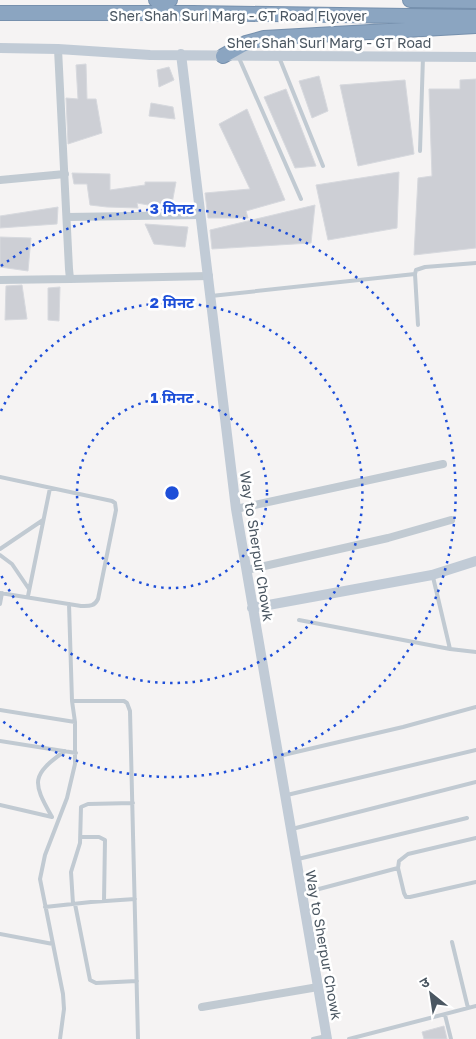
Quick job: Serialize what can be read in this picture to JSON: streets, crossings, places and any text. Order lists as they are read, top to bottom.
{
  "streets": {
    "highway": ["Sher Shah Suri Marg - GT Road Flyover"],
    "street": ["Sher Shah Suri Marg - GT Road", "Way to Sherpur Chowk"]
  },
  "crossings": [
    ["Sher Shah Suri Marg - GT Road", "Way to Sherpur Chowk"]
  ],
  "north": "top left",
  "rings": ["3 मिनट", "2 मिनट", "1 मिनट"]
}
